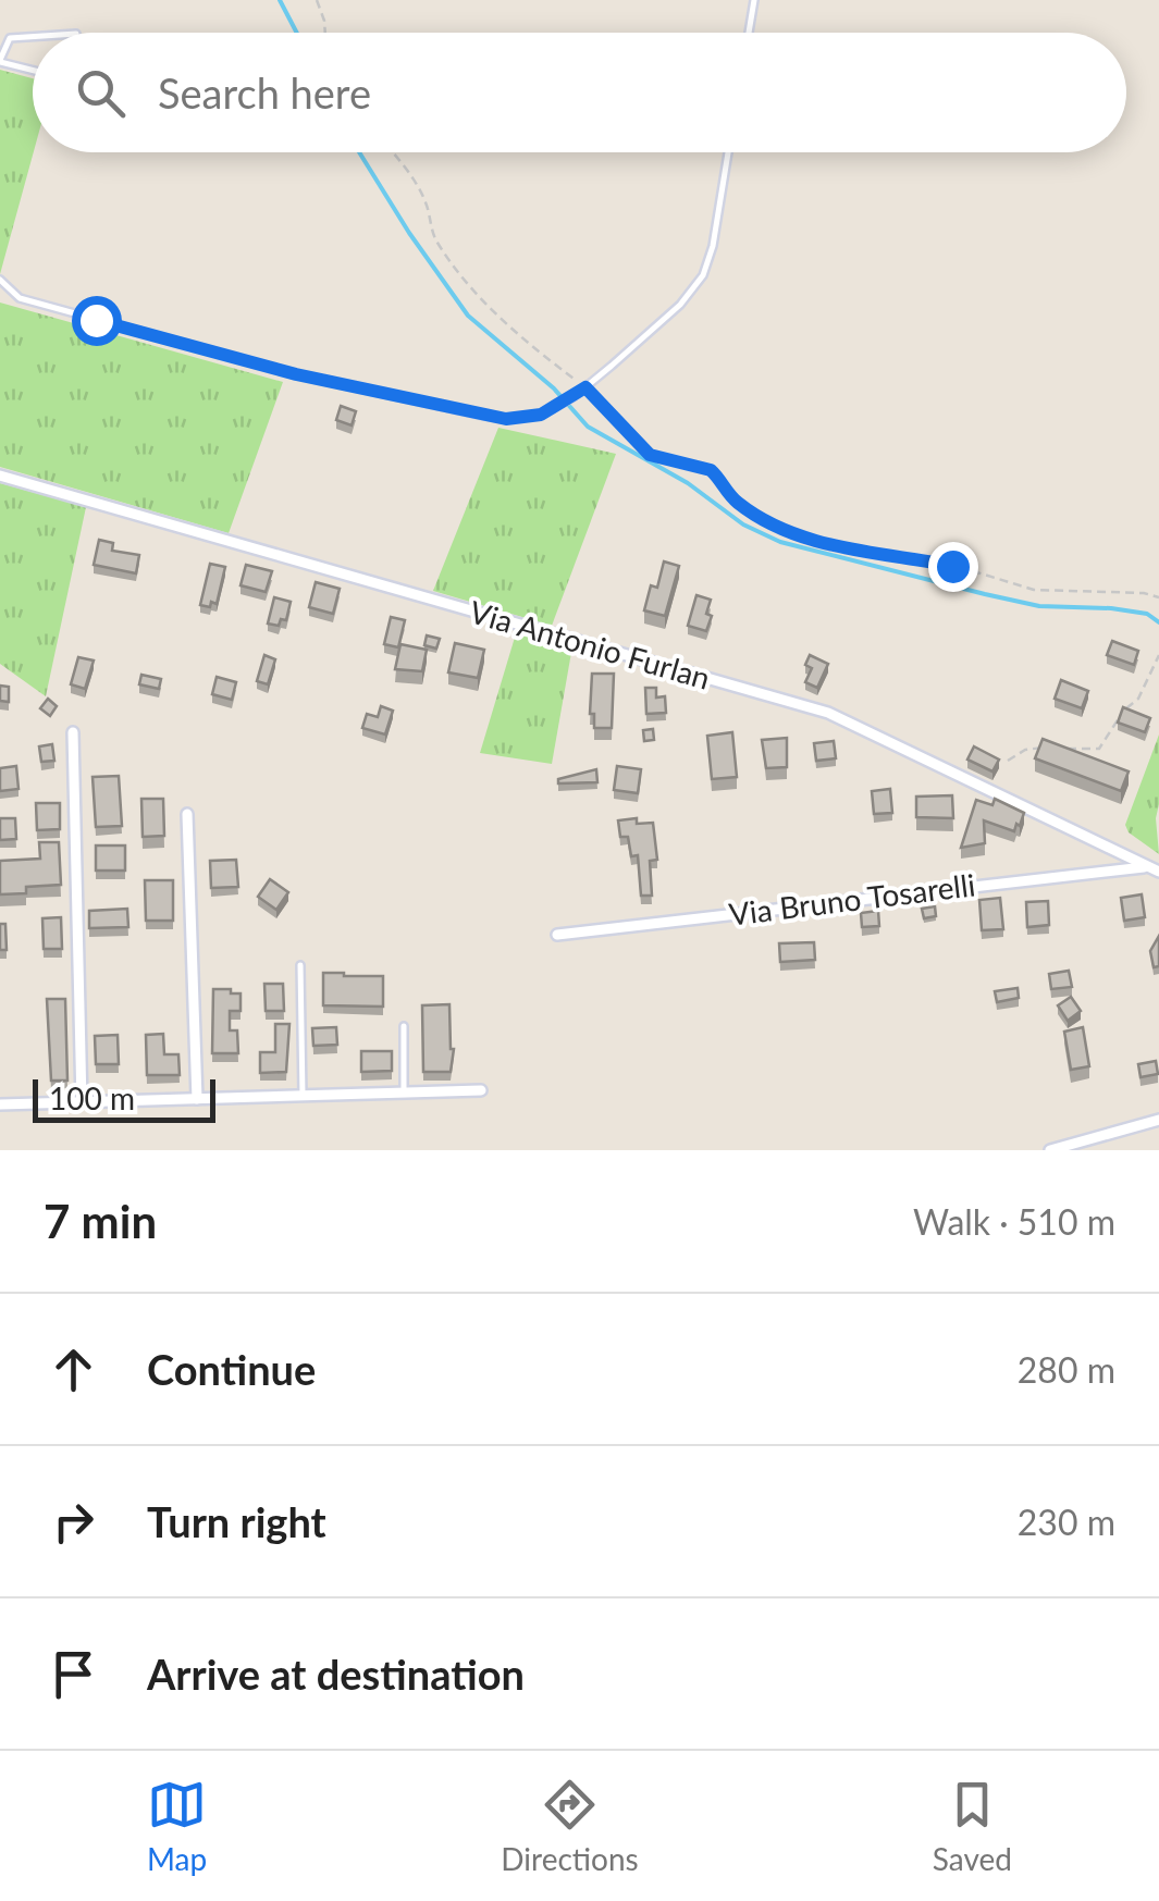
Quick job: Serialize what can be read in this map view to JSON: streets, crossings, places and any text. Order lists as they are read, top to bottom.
{
  "streets": {
    "street": ["Via Antonio Furlan", "Via Bruno Tosarelli"]
  },
  "crossings": [
    ["Via Antonio Furlan", "Via Bruno Tosarelli"]
  ],
  "scale_bar": "100 m",
  "page": {
    "search": "Search here",
    "scale": "100 m",
    "heading": ["7 min", "Walk · 510 m"],
    "list": [
      ["Continue", "280 m"],
      ["Turn right", "230 m"],
      "Arrive at destination"
    ],
    "nav": ["Map", "Directions", "Saved"]
  }
}
